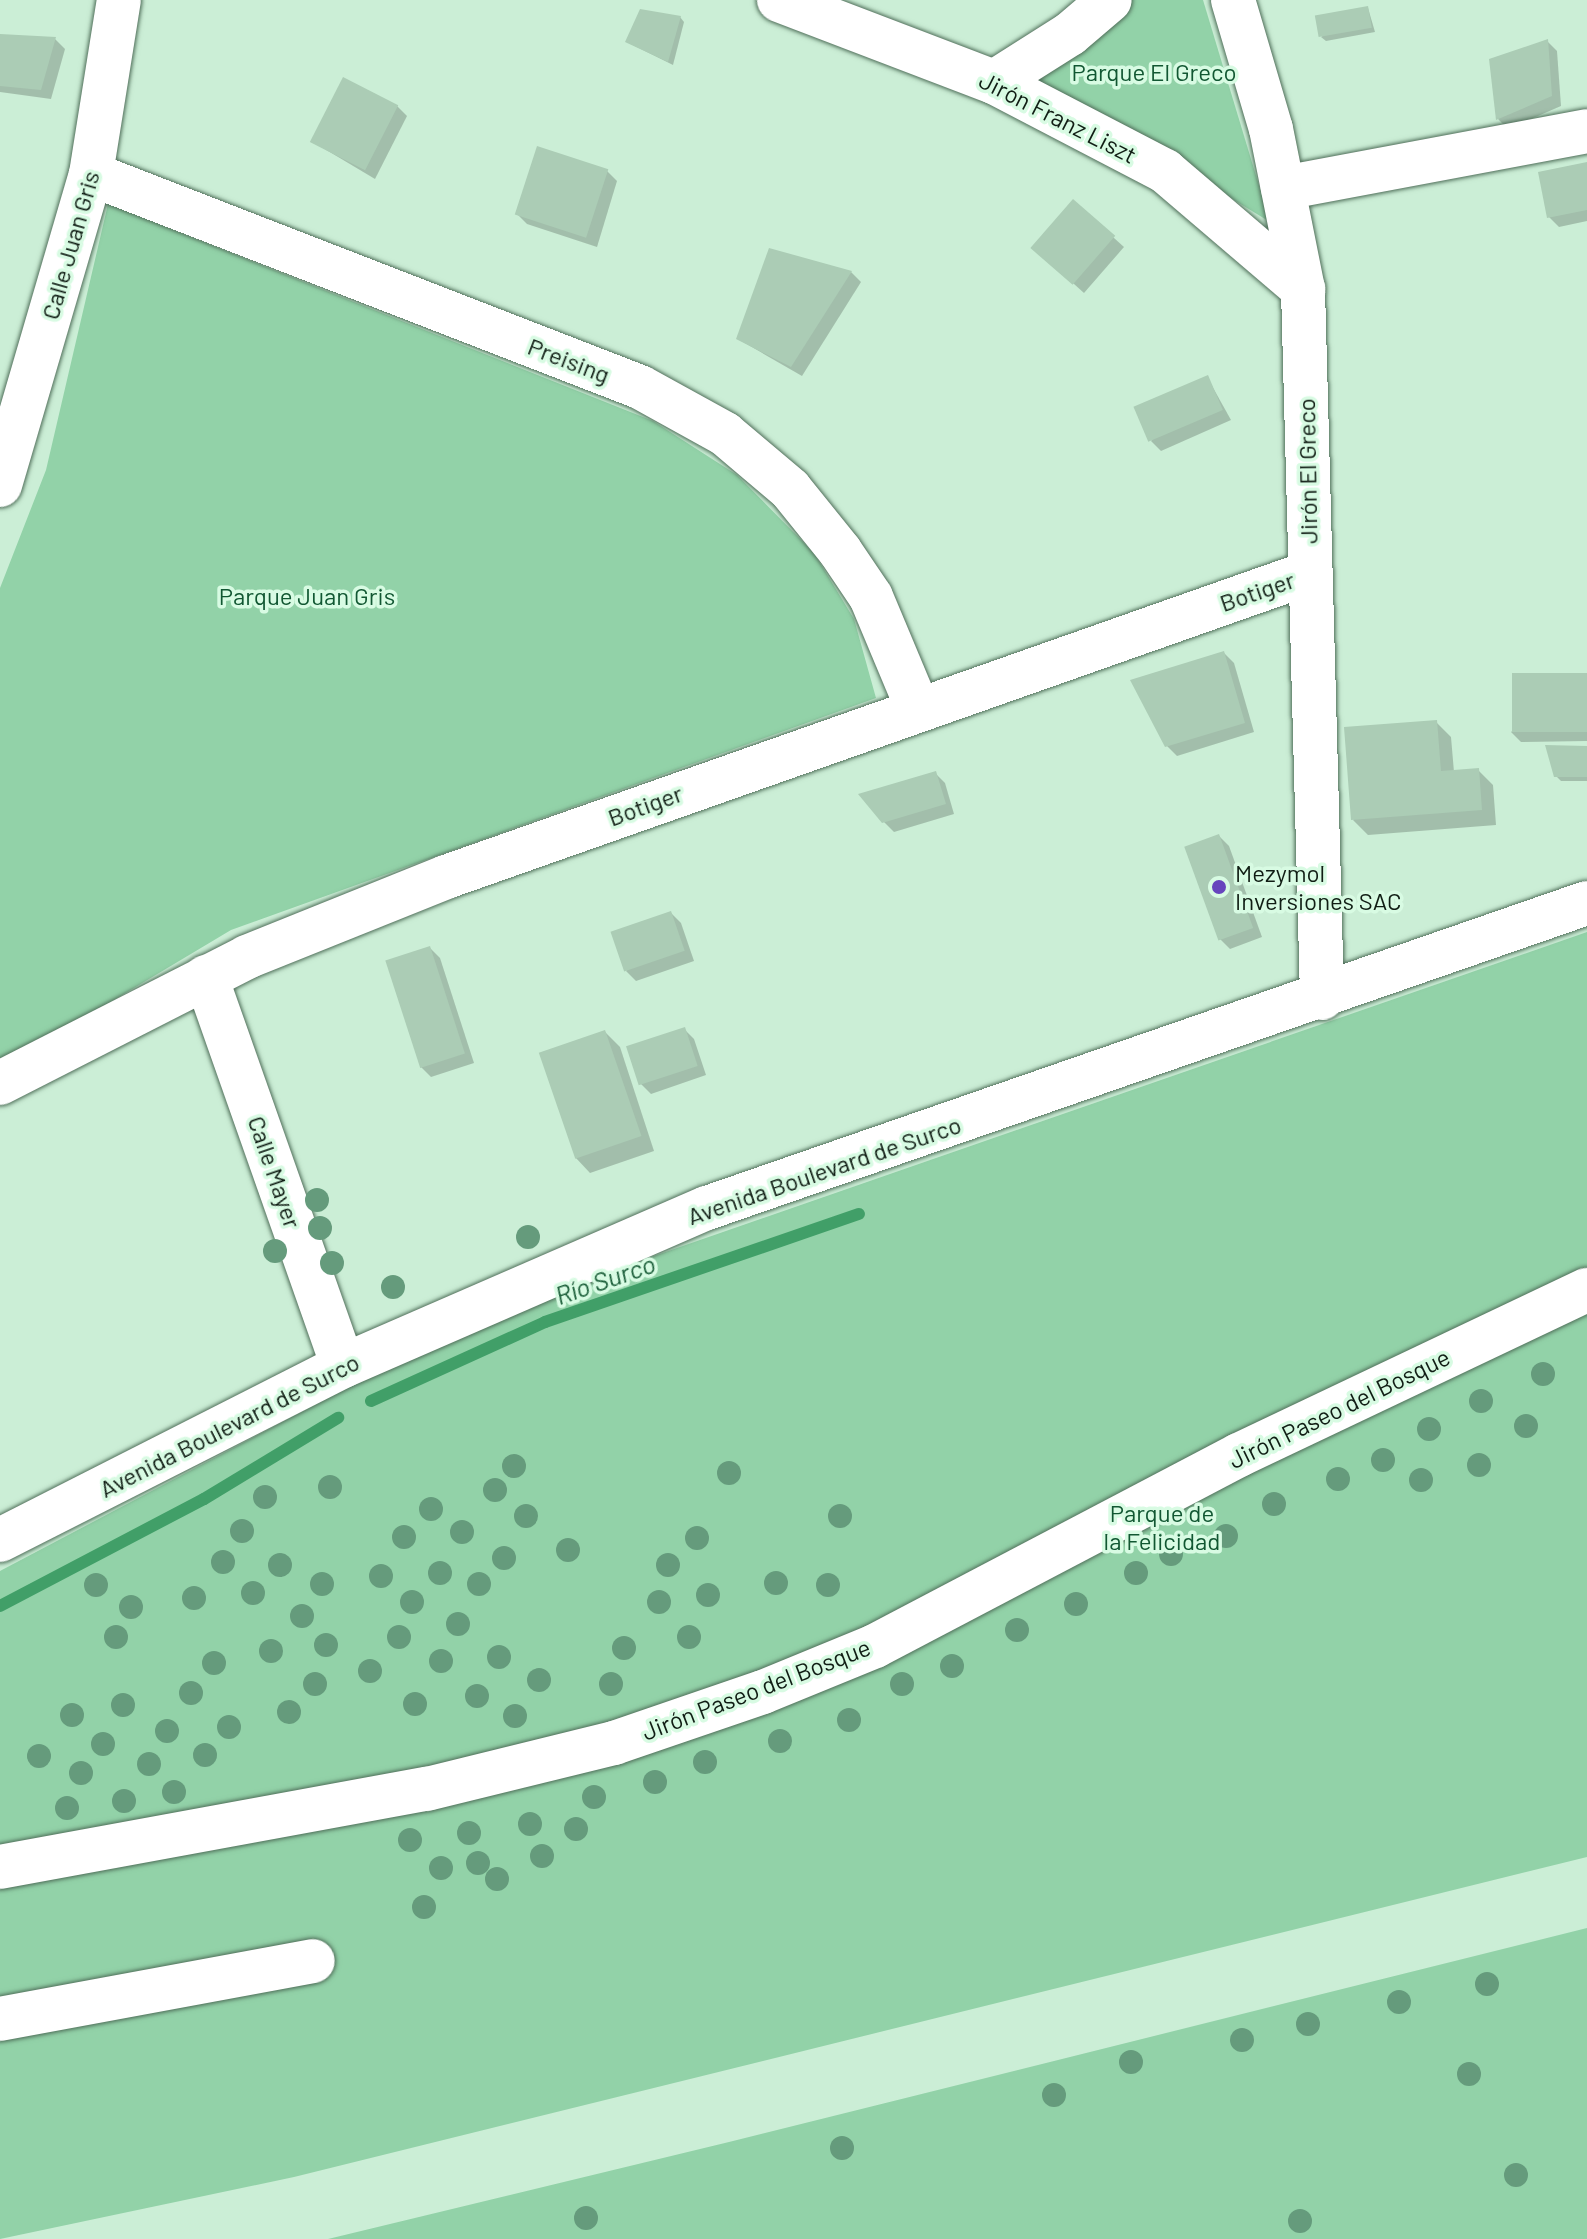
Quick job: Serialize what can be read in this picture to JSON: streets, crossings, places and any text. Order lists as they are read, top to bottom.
{
  "streets": {
    "street": [
      "Jirón Franz Liszt",
      "Calle Juan Gris",
      "Preising",
      "Jirón El Greco",
      "Botiger",
      "Avenida Boulevard de Surco",
      "Calle Mayer",
      "Jirón Paseo del Bosque"
    ]
  },
  "crossings": [
    ["Jirón Franz Liszt", "Jirón El Greco"],
    ["Calle Juan Gris", "Preising"],
    ["Preising", "Botiger"],
    ["Jirón El Greco", "Botiger"],
    ["Jirón El Greco", "Avenida Boulevard de Surco"],
    ["Botiger", "Calle Mayer"],
    ["Avenida Boulevard de Surco", "Calle Mayer"]
  ],
  "water": ["Río Surco"],
  "parks": ["Parque El Greco", "Parque Juan Gris", "Parque de la Felicidad"],
  "places": ["Mezymol Inversiones SAC"]
}
